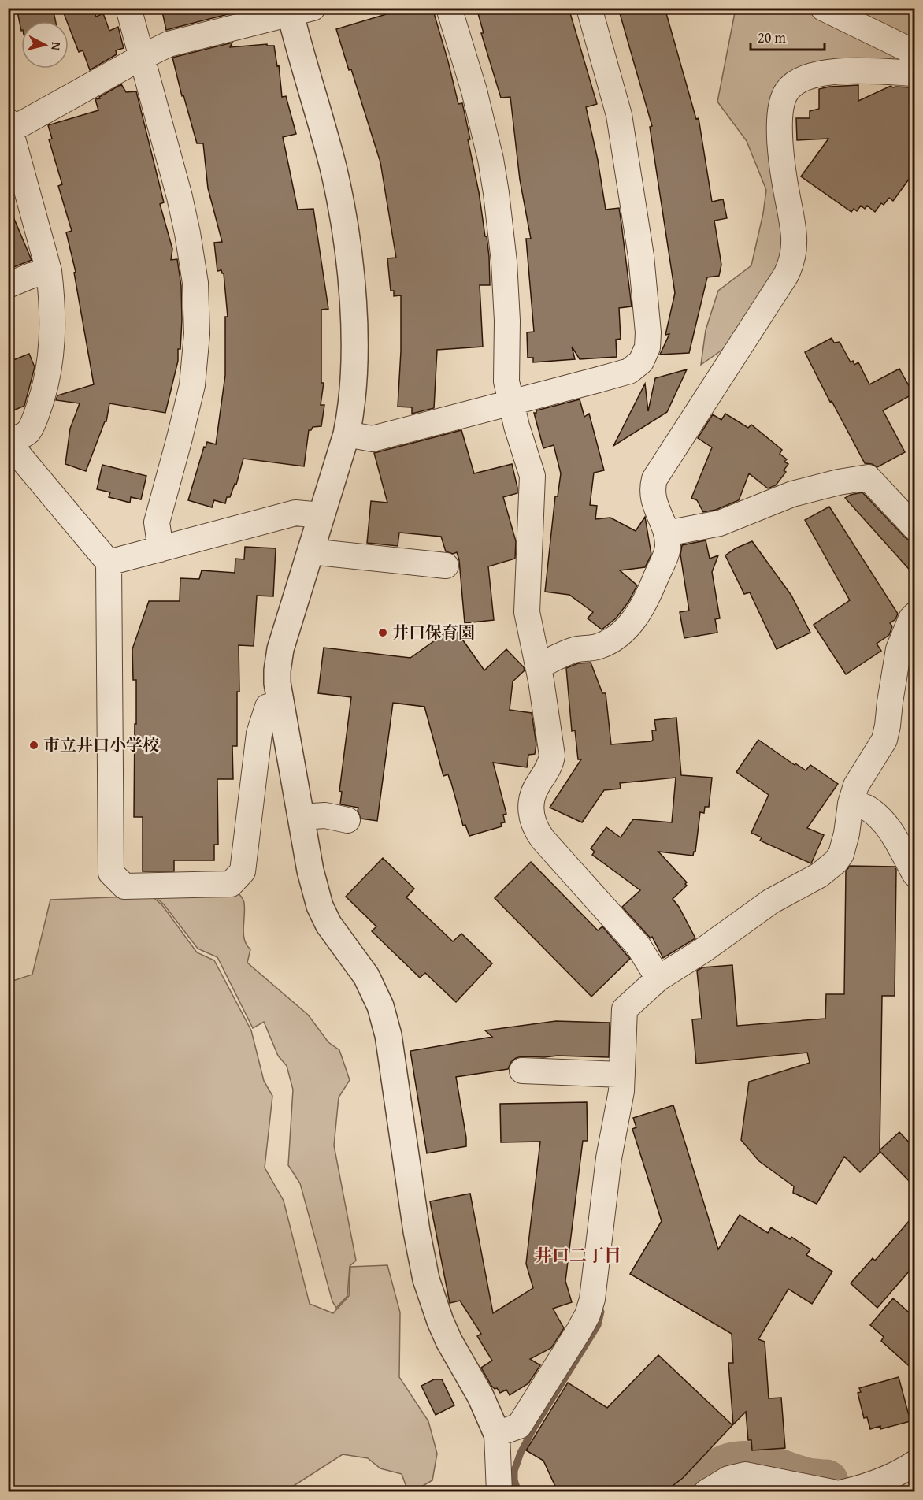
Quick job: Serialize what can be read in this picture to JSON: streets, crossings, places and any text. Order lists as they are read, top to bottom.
{
  "districts": ["井口二丁目"],
  "places": ["井口保育園", "市立井口小学校"],
  "scale_bar": "20 m",
  "north": "right"
}
